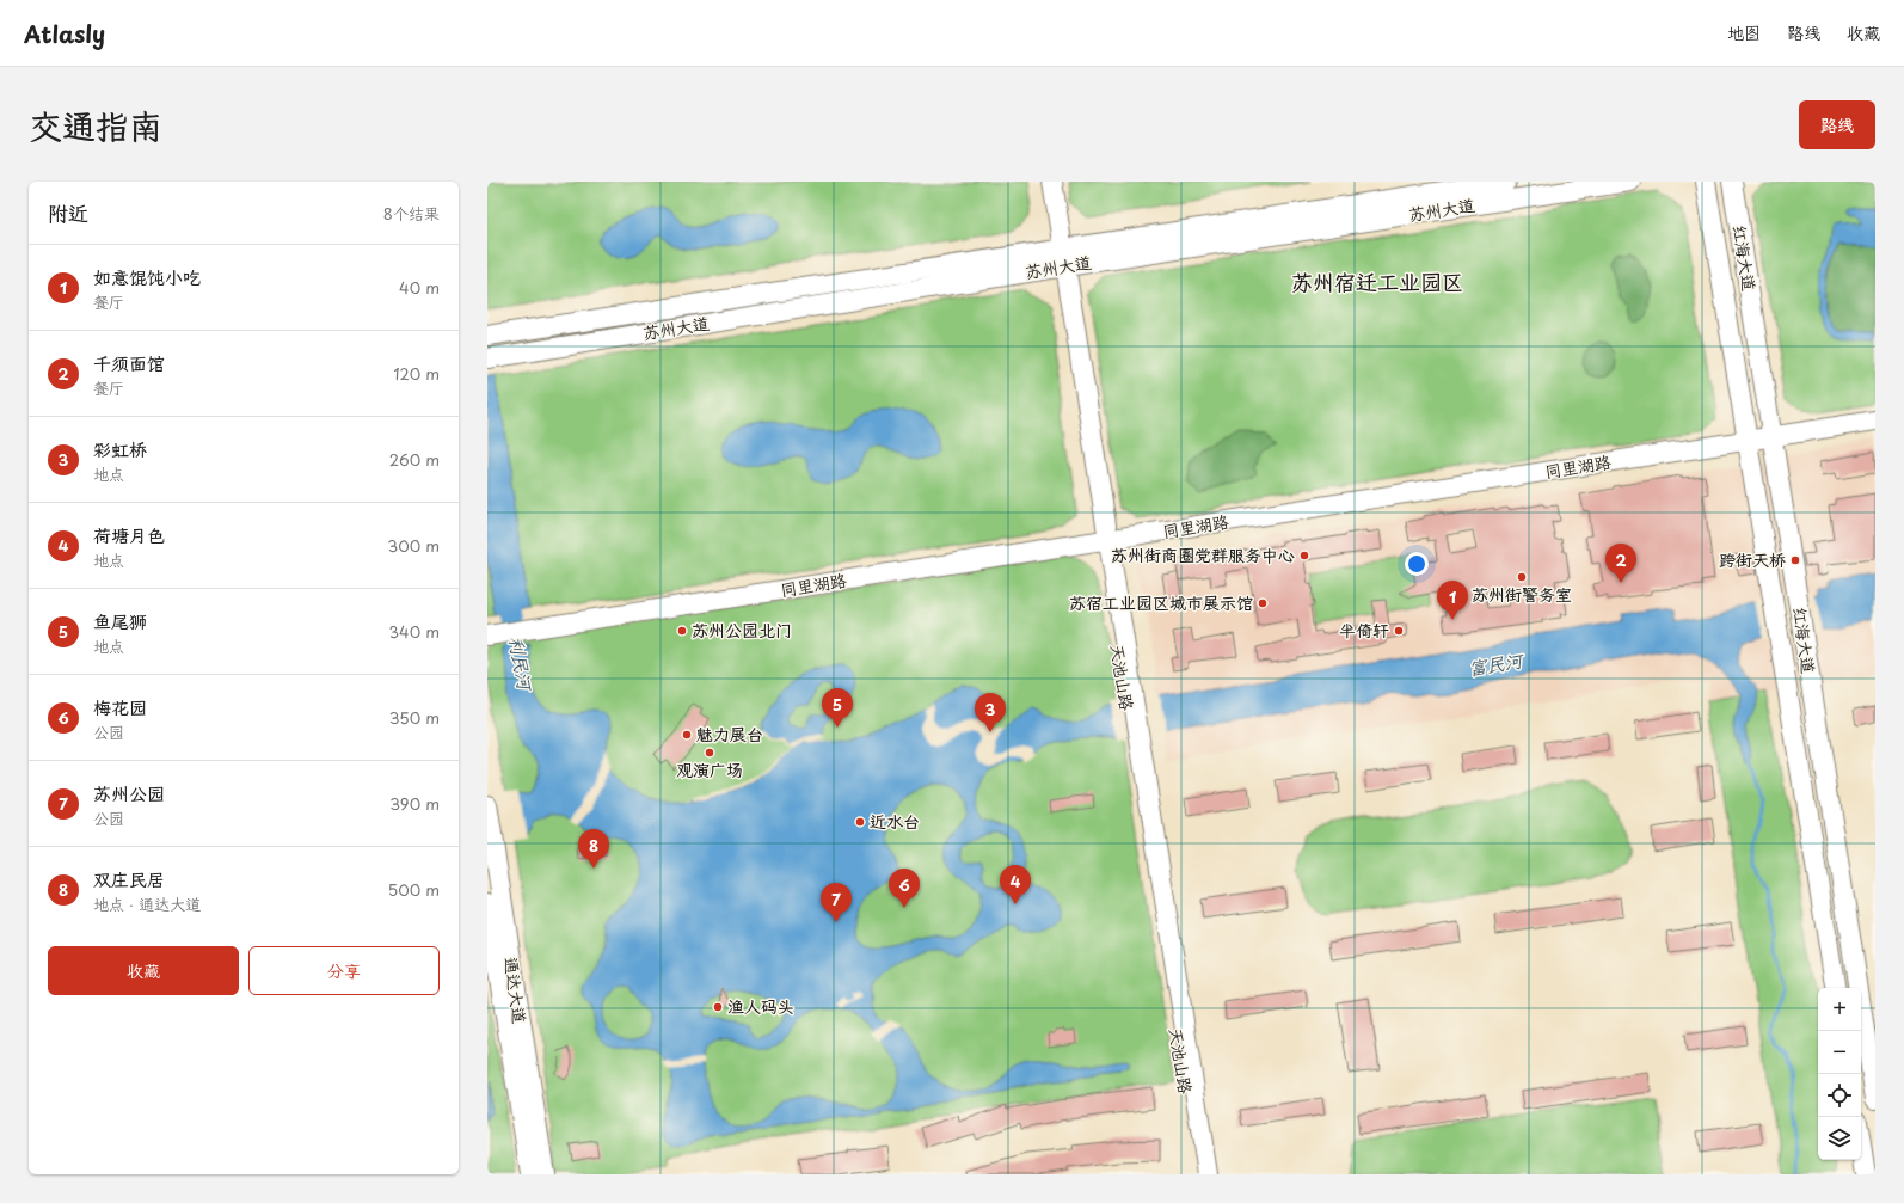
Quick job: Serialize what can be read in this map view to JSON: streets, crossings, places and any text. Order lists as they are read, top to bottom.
{
  "streets": {
    "street": [
      "苏州大道",
      "红海大道",
      "同里湖路",
      "天池山路",
      "通达大道"
    ]
  },
  "crossings": [
    ["苏州大道", "天池山路"],
    ["红海大道", "同里湖路"],
    ["同里湖路", "天池山路"]
  ],
  "districts": ["苏州宿迁工业园区"],
  "water": ["利民河", "富民河"],
  "places": [
    "苏州街商圈党群服务中心",
    "跨街天桥",
    "苏州街警务室",
    "苏宿工业园区城市展示馆",
    "苏州公园北门",
    "半倚轩",
    "魅力展台",
    "观演广场",
    "近水台",
    "渔人码头"
  ],
  "page": {
    "header": "Atlasly",
    "nav": ["地图", "路线", "收藏"],
    "title": "交通指南",
    "buttons": [
      "路线",
      ["收藏", "分享"]
    ],
    "heading": ["附近", "8个结果"],
    "list": [
      {
        "mark": "1",
        "name": "如意馄饨小吃",
        "note": "餐厅",
        "value": "40 m"
      },
      {
        "mark": "2",
        "name": "千须面馆",
        "note": "餐厅",
        "value": "120 m"
      },
      {
        "mark": "3",
        "name": "彩虹桥",
        "note": "地点",
        "value": "260 m"
      },
      {
        "mark": "4",
        "name": "荷塘月色",
        "note": "地点",
        "value": "300 m"
      },
      {
        "mark": "5",
        "name": "鱼尾狮",
        "note": "地点",
        "value": "340 m"
      },
      {
        "mark": "6",
        "name": "梅花园",
        "note": "公园",
        "value": "350 m"
      },
      {
        "mark": "7",
        "name": "苏州公园",
        "note": "公园",
        "value": "390 m"
      },
      {
        "mark": "8",
        "name": "双庄民居",
        "note": "地点 · 通达大道",
        "value": "500 m"
      }
    ],
    "pins": [
      "2",
      "1",
      "5",
      "3",
      "8",
      "4",
      "6",
      "7"
    ],
    "map_buttons": ["+", "−"]
  }
}
